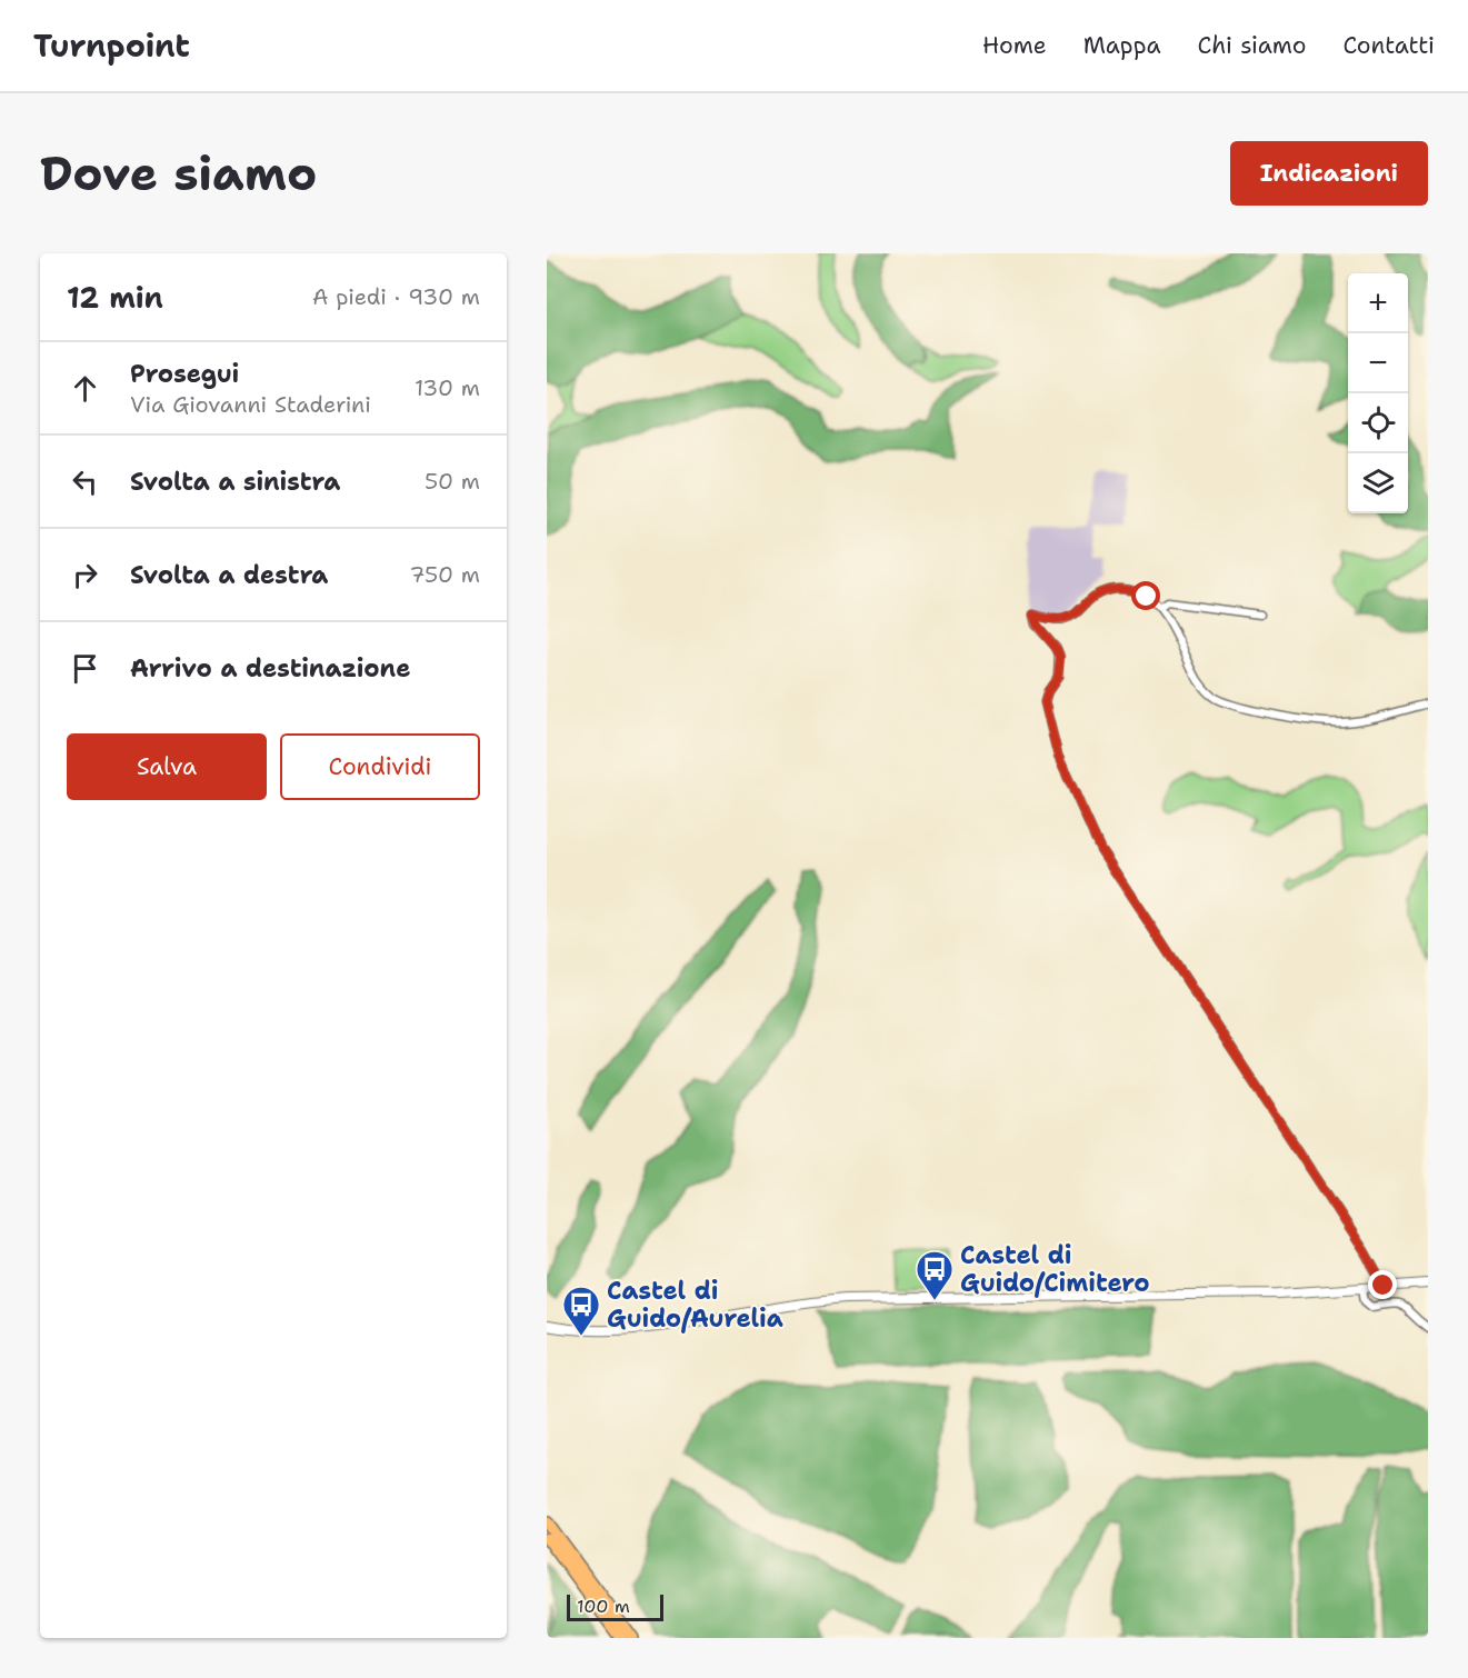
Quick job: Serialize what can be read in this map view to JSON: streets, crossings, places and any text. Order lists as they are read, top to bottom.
{
  "places": {
    "bus stop": ["Castel di Guido/Cimitero", "Castel di Guido/Aurelia"]
  },
  "scale_bar": "100 m",
  "page": {
    "header": "Turnpoint",
    "nav": [
      "Home",
      "Mappa",
      "Chi siamo",
      "Contatti"
    ],
    "buttons": [
      "Indicazioni",
      ["Salva", "Condividi"]
    ],
    "title": "Dove siamo",
    "heading": ["12 min", "A piedi · 930 m"],
    "map_buttons": ["+", "−"],
    "list": [
      ["Prosegui", "Via Giovanni Staderini", "130 m"],
      ["Svolta a sinistra", "50 m"],
      ["Svolta a destra", "750 m"],
      "Arrivo a destinazione"
    ],
    "scale": "100 m"
  }
}
